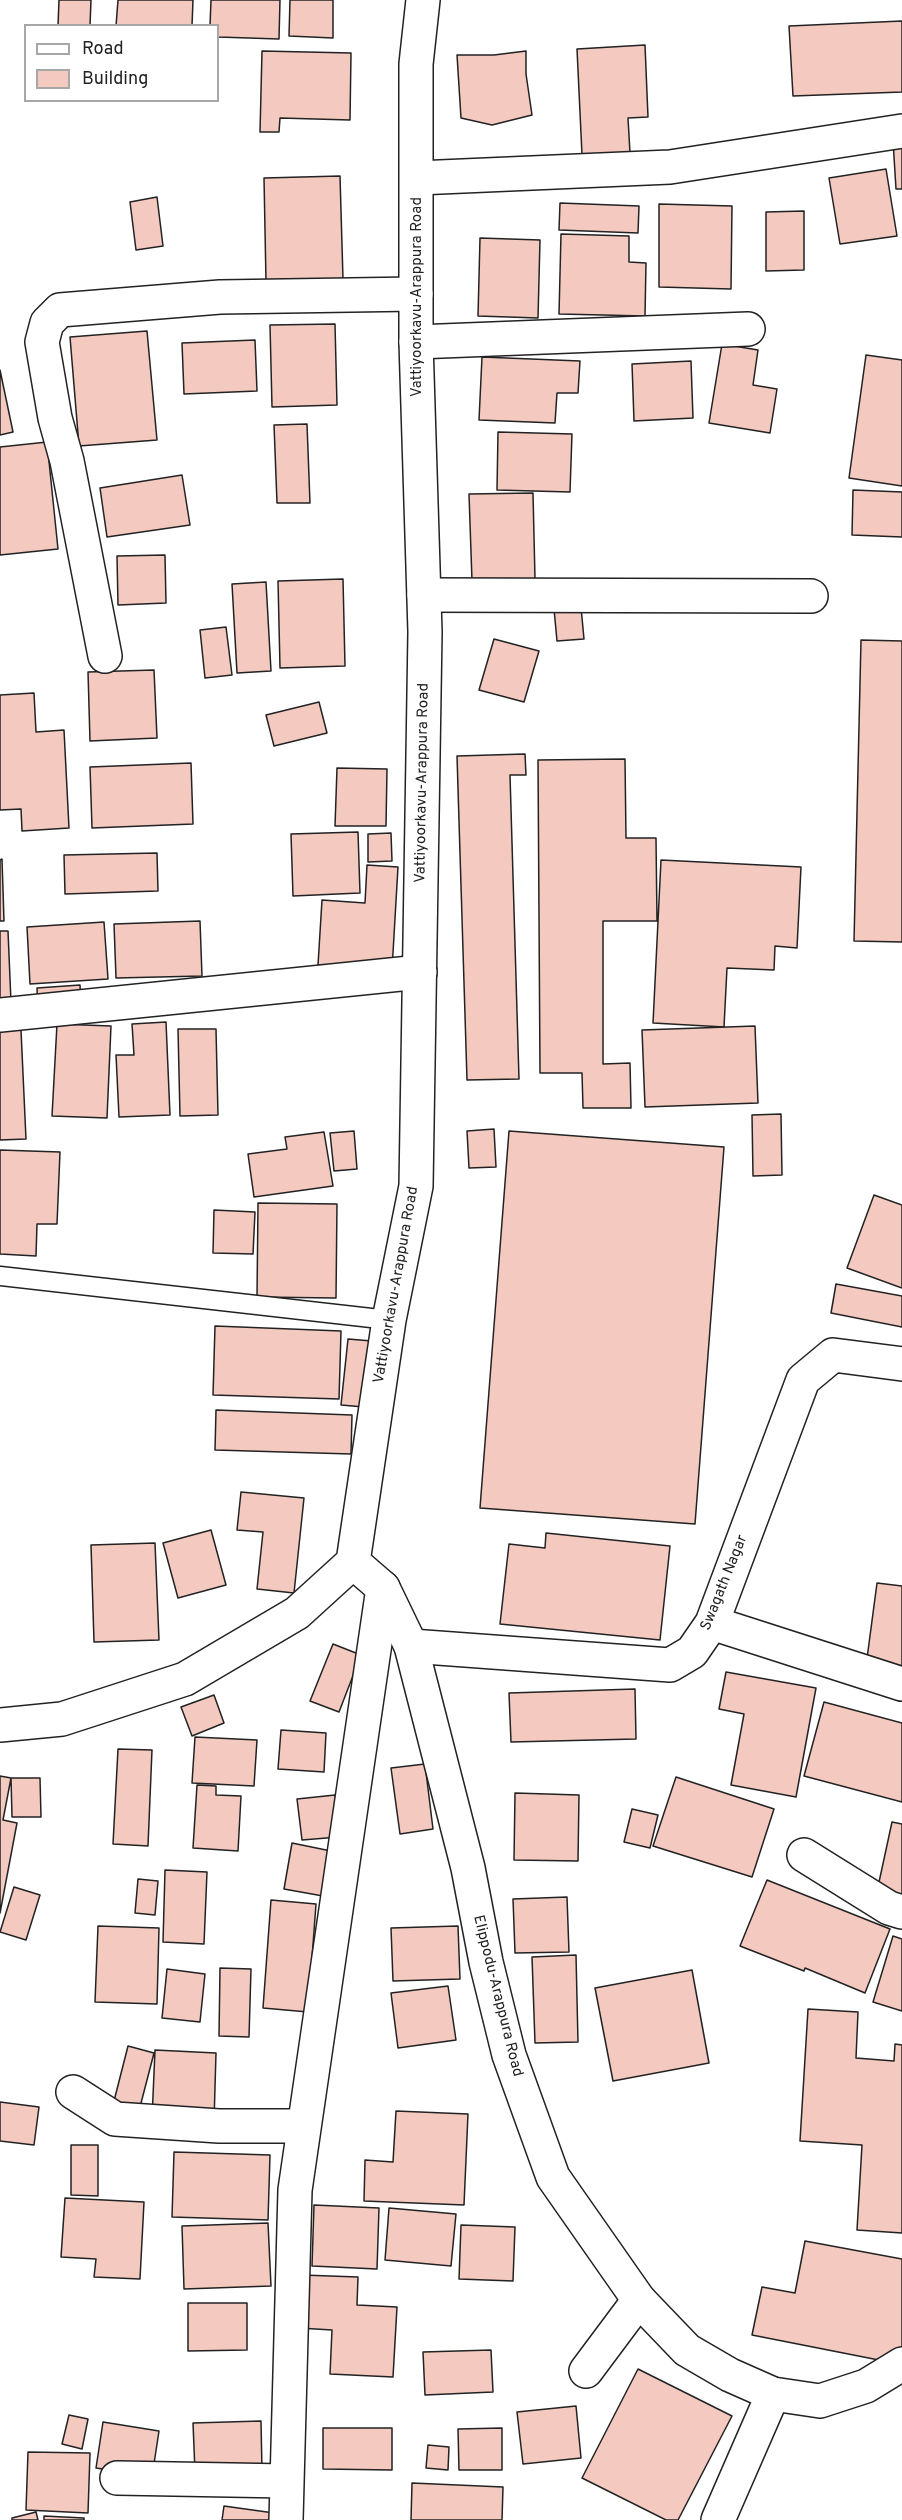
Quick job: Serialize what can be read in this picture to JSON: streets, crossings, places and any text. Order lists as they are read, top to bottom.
{
  "streets": {
    "street": ["Vattiyoorkavu-Arappura Road", "Swagath Nagar", "Elippodu-Arappura Road"]
  },
  "crossings": [
    ["Vattiyoorkavu-Arappura Road", "Elippodu-Arappura Road"],
    ["Swagath Nagar", "Elippodu-Arappura Road"]
  ],
  "legend": ["Road", "Building"]
}
